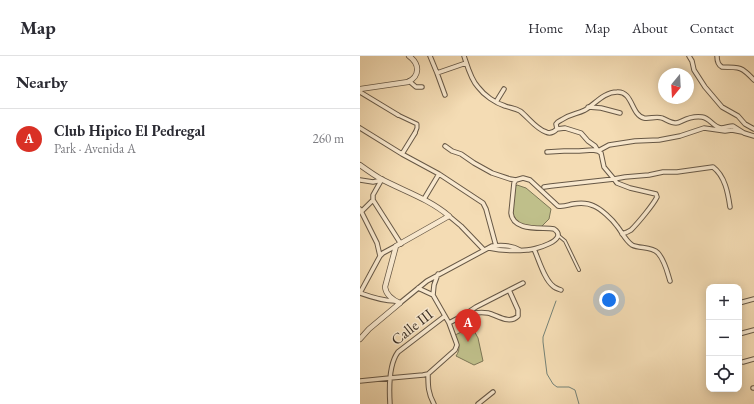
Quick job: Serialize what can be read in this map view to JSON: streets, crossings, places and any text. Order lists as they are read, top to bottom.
{
  "streets": {
    "street": ["Calle III"]
  },
  "north": "bottom",
  "page": {
    "header": "Map",
    "nav": [
      "Home",
      "Map",
      "About",
      "Contact"
    ],
    "heading": "Nearby",
    "list": [
      {
        "mark": "A",
        "name": "Club Hipico El Pedregal",
        "note": "Park · Avenida A",
        "value": "260 m"
      }
    ],
    "map_buttons": ["+", "−"],
    "pins": "A"
  }
}
